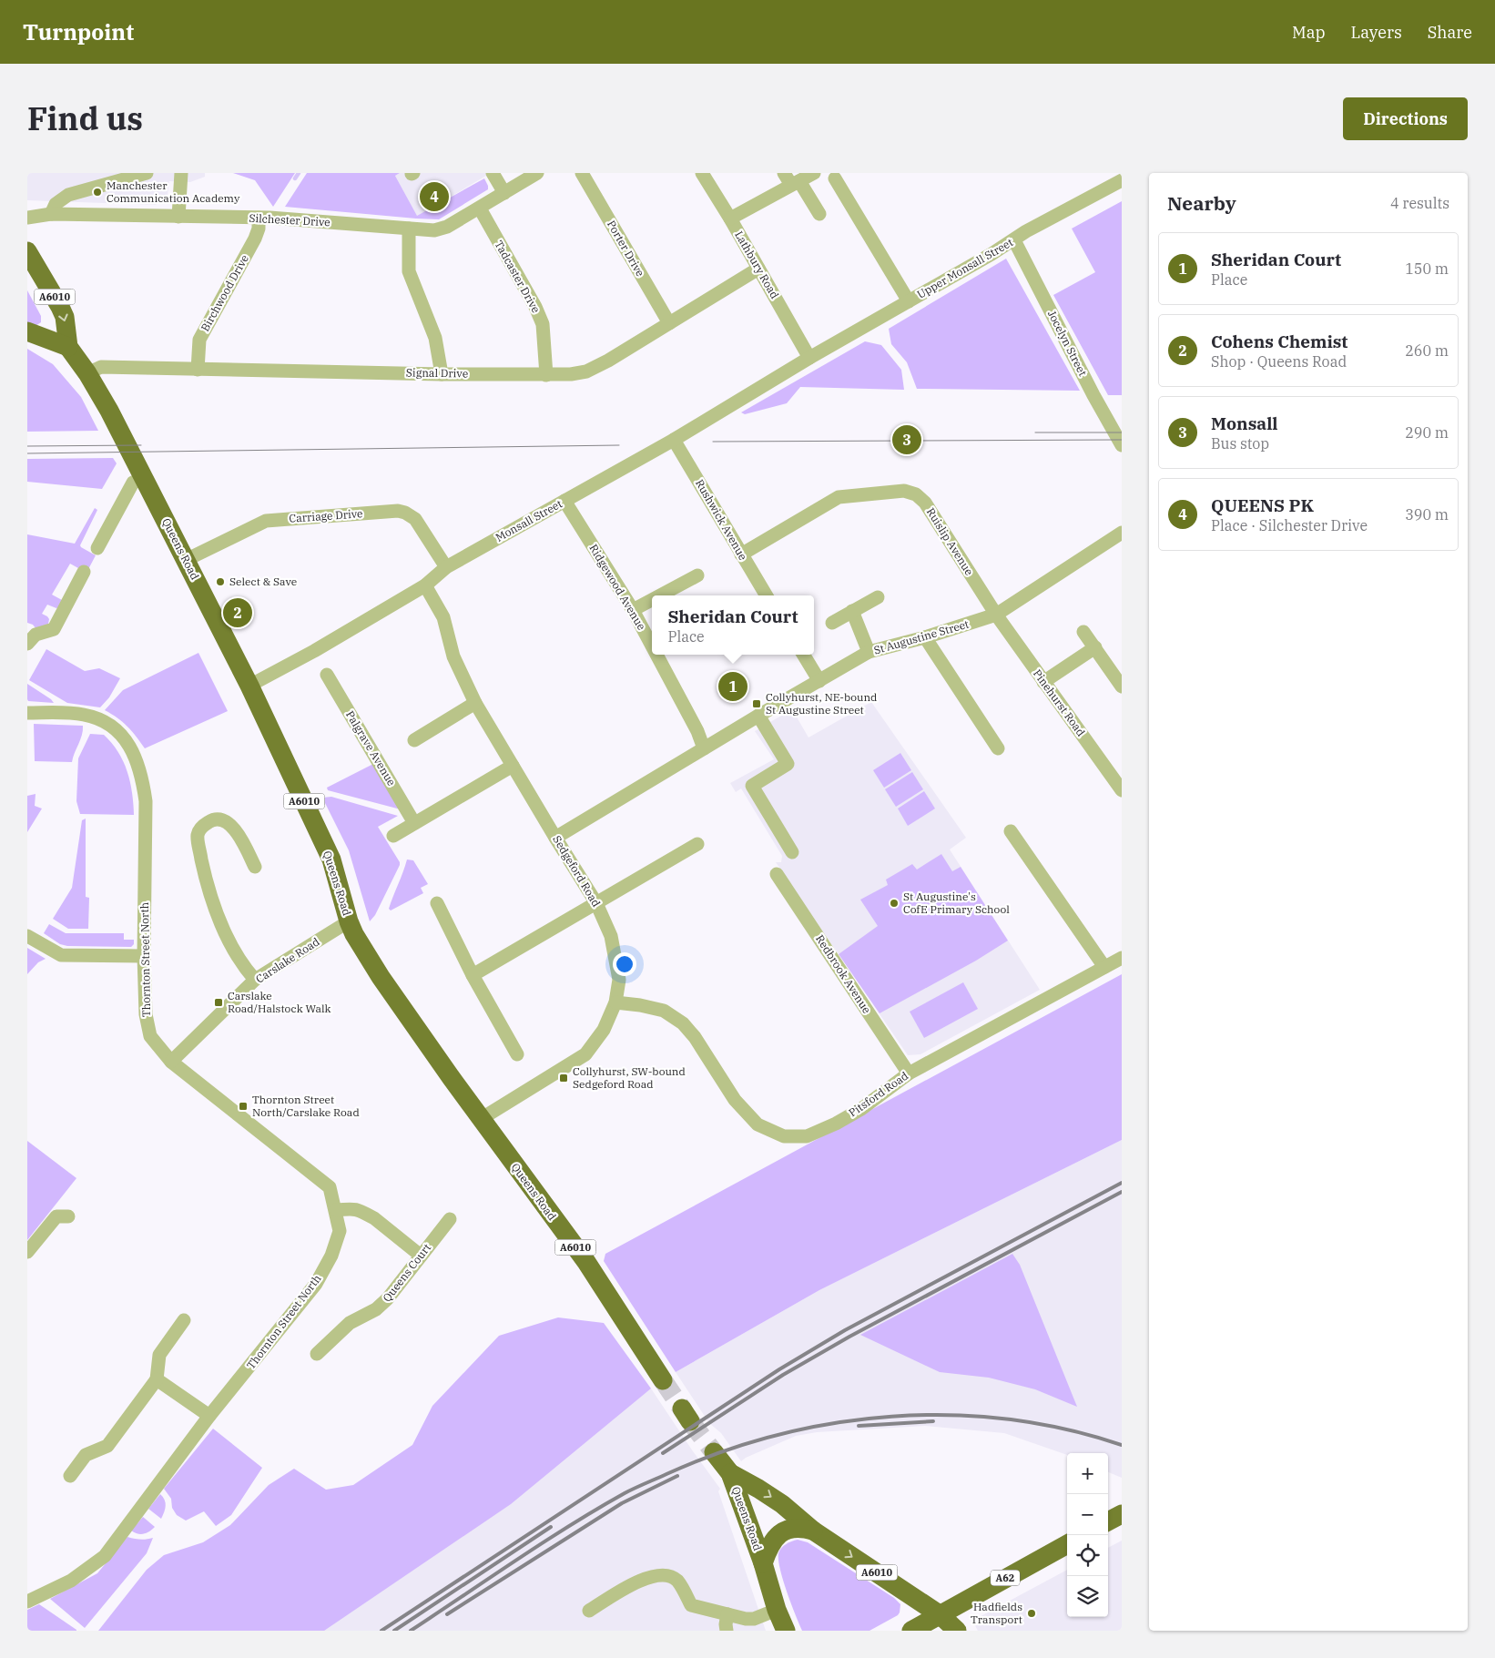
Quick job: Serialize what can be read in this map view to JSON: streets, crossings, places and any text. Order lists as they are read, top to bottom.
{
  "streets": {
    "highway": ["A6010", "Queens Road", "A62"],
    "street": [
      "Silchester Drive",
      "Porter Drive",
      "Lathbury Road",
      "Upper Monsall Street",
      "Tadcaster Drive",
      "Birchwood Drive",
      "Jocelyn Street",
      "Signal Drive",
      "Carriage Drive",
      "Rushwick Avenue",
      "Monsall Street",
      "Ruislip Avenue",
      "Ridgewood Avenue",
      "St Augustine Street",
      "Pinehurst Road",
      "Palgrave Avenue",
      "Sedgeford Road",
      "Thornton Street North",
      "Carslake Road",
      "Redbrook Avenue",
      "Pitsford Road",
      "Queens Court"
    ]
  },
  "crossings": [
    ["Silchester Drive", "Tadcaster Drive"],
    ["Silchester Drive", "Birchwood Drive"],
    ["Porter Drive", "Signal Drive"],
    ["Lathbury Road", "Upper Monsall Street"],
    ["Lathbury Road", "Signal Drive"],
    ["Lathbury Road", "Monsall Street"],
    ["Upper Monsall Street", "Jocelyn Street"],
    ["Upper Monsall Street", "Monsall Street"],
    ["Tadcaster Drive", "Signal Drive"],
    ["Birchwood Drive", "Signal Drive"],
    ["A6010", "Queens Road"],
    ["A6010", "A62"],
    ["Signal Drive", "Queens Road"],
    ["Carriage Drive", "Monsall Street"],
    ["Carriage Drive", "Queens Road"],
    ["Rushwick Avenue", "Monsall Street"],
    ["Rushwick Avenue", "Ruislip Avenue"],
    ["Monsall Street", "Queens Road"],
    ["Monsall Street", "Ridgewood Avenue"],
    ["Monsall Street", "Sedgeford Road"],
    ["Ruislip Avenue", "St Augustine Street"],
    ["Ruislip Avenue", "Pinehurst Road"],
    ["Queens Road", "Sedgeford Road"],
    ["Queens Road", "Carslake Road"],
    ["Queens Road", "A62"],
    ["Ridgewood Avenue", "St Augustine Street"],
    ["St Augustine Street", "Pinehurst Road"],
    ["St Augustine Street", "Sedgeford Road"],
    ["Sedgeford Road", "Pitsford Road"],
    ["Thornton Street North", "Carslake Road"],
    ["Redbrook Avenue", "Pitsford Road"]
  ],
  "places": {
    "other": [
      "Manchester Communication Academy",
      "Select & Save",
      "St Augustine's CofE Primary School",
      "Hadfields Transport"
    ],
    "transit": [
      "Collyhurst, NE-bound St Augustine Street",
      "Carslake Road/Halstock Walk",
      "Collyhurst, SW-bound Sedgeford Road",
      "Thornton Street North/Carslake Road"
    ]
  },
  "page": {
    "header": "Turnpoint",
    "nav": ["Map", "Layers", "Share"],
    "title": "Find us",
    "buttons": "Directions",
    "heading": ["Nearby", "4 results"],
    "pins": [
      "4",
      "3",
      "2",
      "1"
    ],
    "list": [
      {
        "mark": "1",
        "name": "Sheridan Court",
        "note": "Place",
        "value": "150 m"
      },
      {
        "mark": "2",
        "name": "Cohens Chemist",
        "note": "Shop · Queens Road",
        "value": "260 m"
      },
      {
        "mark": "3",
        "name": "Monsall",
        "note": "Bus stop",
        "value": "290 m"
      },
      {
        "mark": "4",
        "name": "QUEENS PK",
        "note": "Place · Silchester Drive",
        "value": "390 m"
      }
    ],
    "popup": ["Sheridan Court", "Place"],
    "map_buttons": ["+", "−"]
  }
}
